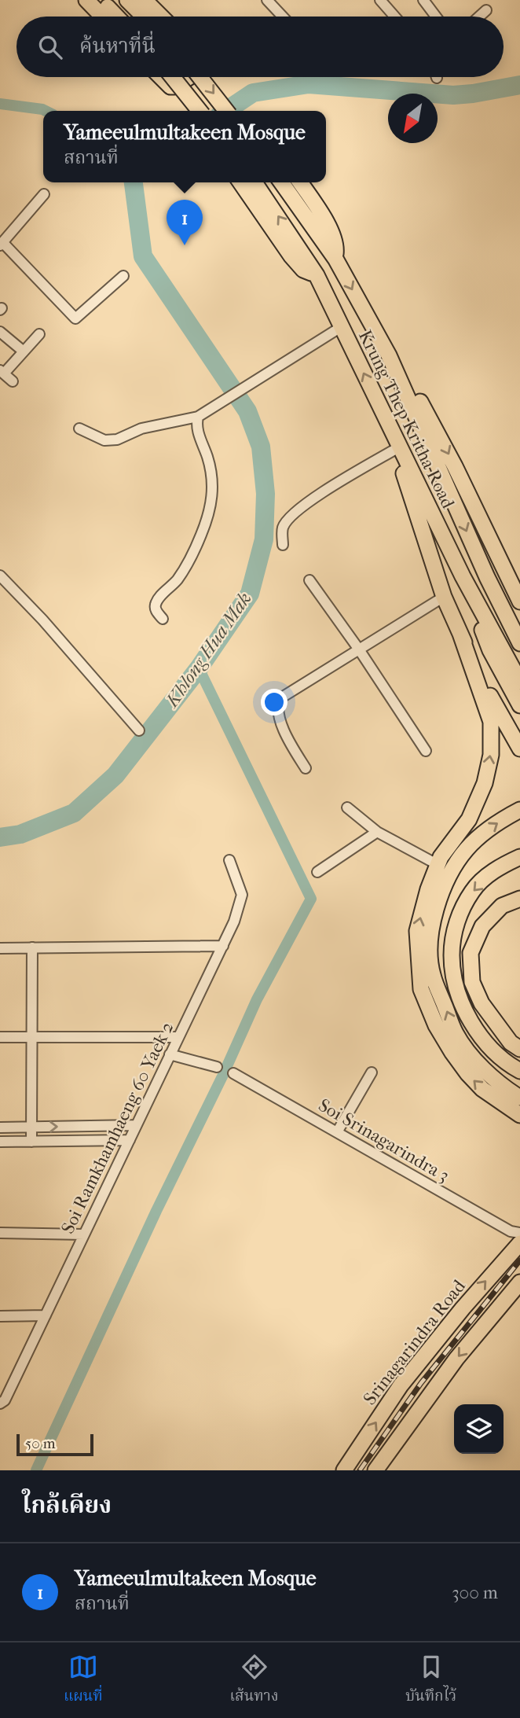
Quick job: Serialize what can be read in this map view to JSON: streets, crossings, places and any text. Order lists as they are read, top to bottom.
{
  "streets": {
    "main road": ["Krung Thep Kritha Road", "Srinagarindra Road"],
    "street": ["Soi Ramkhamhaeng 60 Yaek 2", "Soi Srinagarindra 3"]
  },
  "water": ["Khlong Hua Mak"],
  "scale_bar": "50 m",
  "north": "bottom left",
  "page": {
    "search": "ค้นหาที่นี่",
    "popup": ["Yameeulmultakeen Mosque", "สถานที่"],
    "pins": "1",
    "scale": "50 m",
    "heading": "ใกล้เคียง",
    "list": [
      {
        "mark": "1",
        "name": "Yameeulmultakeen Mosque",
        "note": "สถานที่",
        "value": "300 m"
      }
    ],
    "nav": ["แผนที่", "เส้นทาง", "บันทึกไว้"]
  }
}
